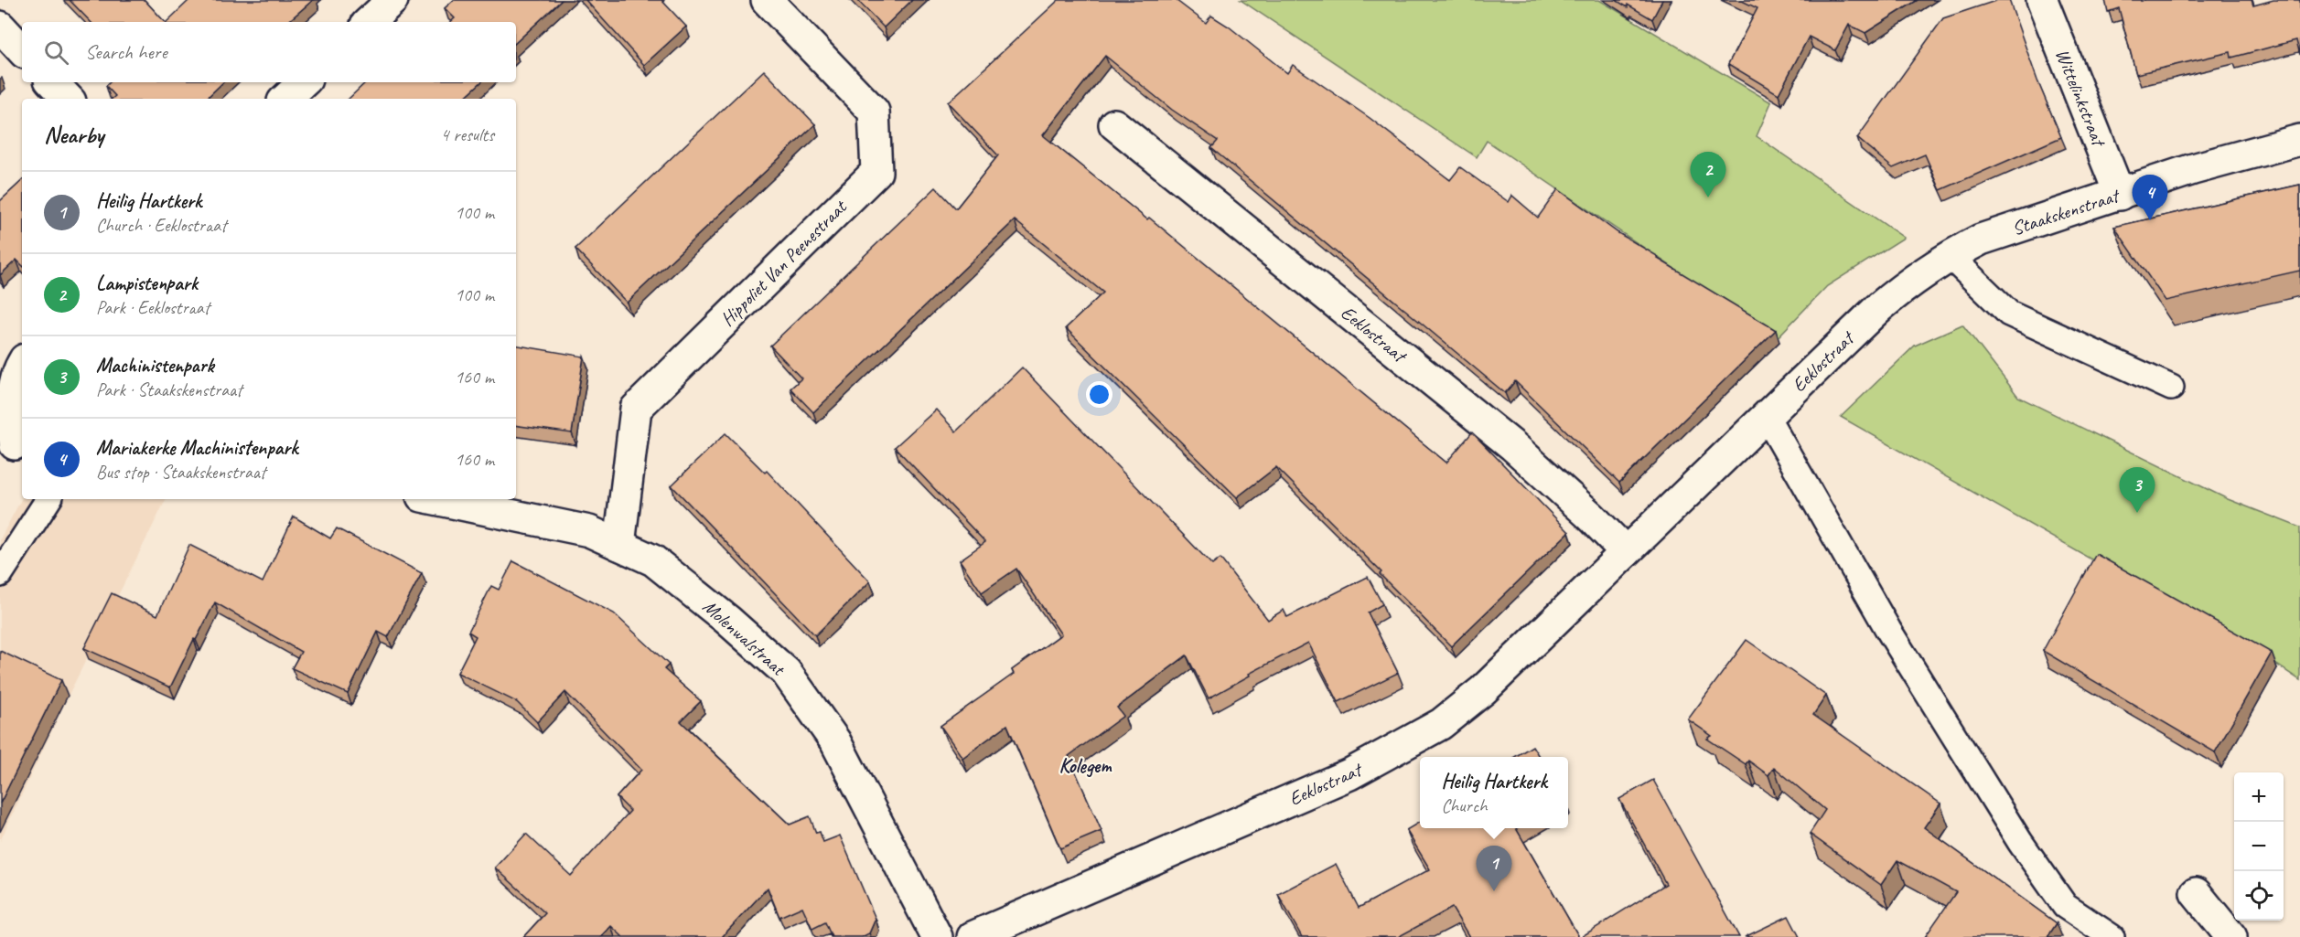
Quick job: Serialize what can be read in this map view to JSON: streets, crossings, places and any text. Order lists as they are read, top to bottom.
{
  "streets": {
    "street": [
      "Wittelinkstraat",
      "Staakskenstraat",
      "Hippoliet Van Peenestraat",
      "Eeklostraat",
      "Molenwalstraat"
    ]
  },
  "crossings": [
    ["Wittelinkstraat", "Staakskenstraat"],
    ["Staakskenstraat", "Eeklostraat"],
    ["Hippoliet Van Peenestraat", "Molenwalstraat"]
  ],
  "districts": ["Kolegem"],
  "page": {
    "search": "Search here",
    "heading": ["Nearby", "4 results"],
    "pins": [
      "2",
      "4",
      "3",
      "1"
    ],
    "list": [
      {
        "mark": "1",
        "name": "Heilig Hartkerk",
        "note": "Church · Eeklostraat",
        "value": "100 m"
      },
      {
        "mark": "2",
        "name": "Lampistenpark",
        "note": "Park · Eeklostraat",
        "value": "100 m"
      },
      {
        "mark": "3",
        "name": "Machinistenpark",
        "note": "Park · Staakskenstraat",
        "value": "160 m"
      },
      {
        "mark": "4",
        "name": "Mariakerke Machinistenpark",
        "note": "Bus stop · Staakskenstraat",
        "value": "160 m"
      }
    ],
    "popup": ["Heilig Hartkerk", "Church"],
    "map_buttons": ["+", "−"]
  }
}
